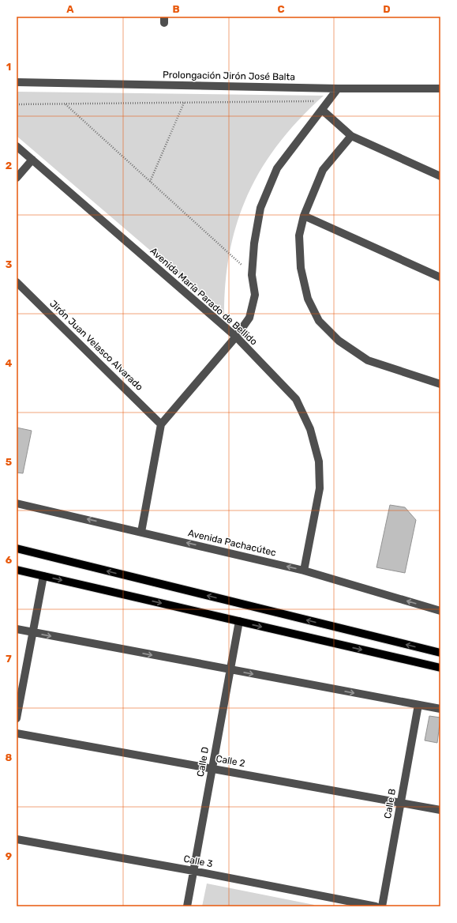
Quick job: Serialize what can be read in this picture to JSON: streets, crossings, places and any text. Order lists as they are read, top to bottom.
{
  "streets": {
    "street": [
      "Prolongación Jirón José Balta",
      "Avenida María Parado de Bellido",
      "Jirón Juan Velasco Alvarado",
      "Avenida Pachacútec",
      "Calle 2",
      "Calle D",
      "Calle B",
      "Calle 3"
    ]
  },
  "crossings": [
    ["Avenida María Parado de Bellido", "Avenida Pachacútec"],
    ["Calle 2", "Calle D"],
    ["Calle 2", "Calle B"],
    ["Calle D", "Calle 3"]
  ],
  "one_way": ["Avenida Pachacútec"],
  "grid": {
    "columns": [
      "A",
      "B",
      "C",
      "D"
    ],
    "rows": [
      "1",
      "2",
      "3",
      "4",
      "5",
      "6",
      "7",
      "8",
      "9"
    ]
  }
}
